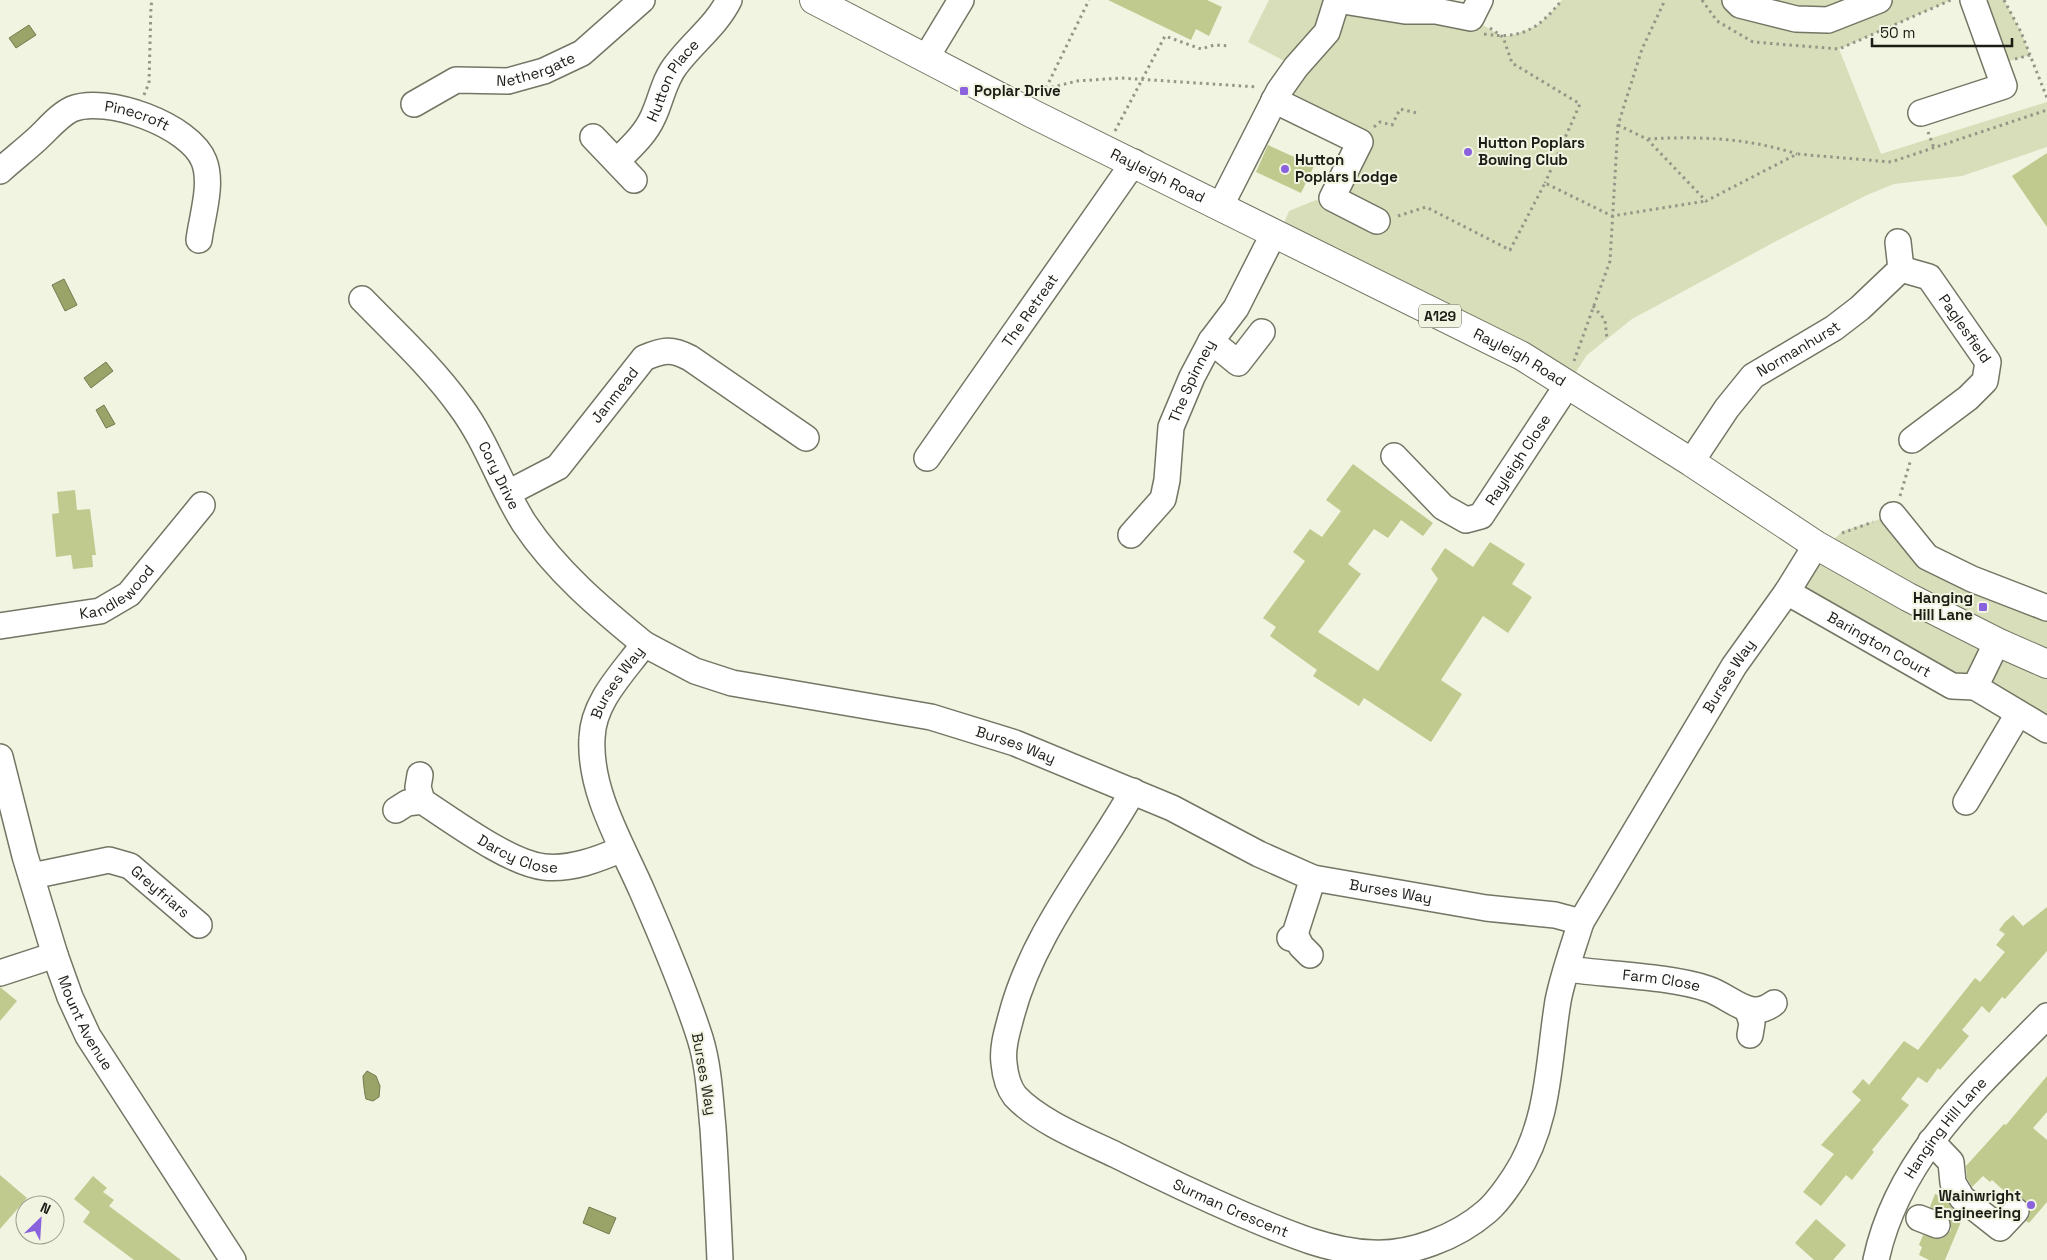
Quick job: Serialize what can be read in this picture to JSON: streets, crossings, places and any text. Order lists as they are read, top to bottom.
{
  "streets": {
    "main road": ["Rayleigh Road", "A129"],
    "street": [
      "Nethergate",
      "Hutton Place",
      "Pinecroft",
      "The Retreat",
      "Paglesfield",
      "Normanhurst",
      "The Spinney",
      "Janmead",
      "Rayleigh Close",
      "Cory Drive",
      "Kandlewood",
      "Barington Court",
      "Burses Way",
      "Darcy Close",
      "Greyfriars",
      "Farm Close",
      "Mount Avenue",
      "Hanging Hill Lane",
      "Surman Crescent"
    ]
  },
  "crossings": [
    ["Rayleigh Road", "The Retreat"],
    ["Rayleigh Road", "Normanhurst"],
    ["Rayleigh Road", "The Spinney"],
    ["Rayleigh Road", "Rayleigh Close"],
    ["Rayleigh Road", "Burses Way"],
    ["Paglesfield", "Normanhurst"],
    ["Janmead", "Cory Drive"],
    ["Cory Drive", "Burses Way"],
    ["Barington Court", "Burses Way"],
    ["Burses Way", "Darcy Close"],
    ["Burses Way", "Surman Crescent"],
    ["Greyfriars", "Mount Avenue"],
    ["Farm Close", "Surman Crescent"]
  ],
  "places": {
    "transit": ["Poplar Drive", "Hanging Hill Lane"],
    "other": ["Hutton Poplars Bowing Club", "Hutton Poplars Lodge", "Wainwright Engineering"]
  },
  "scale_bar": "50 m",
  "north": "top right"
}
